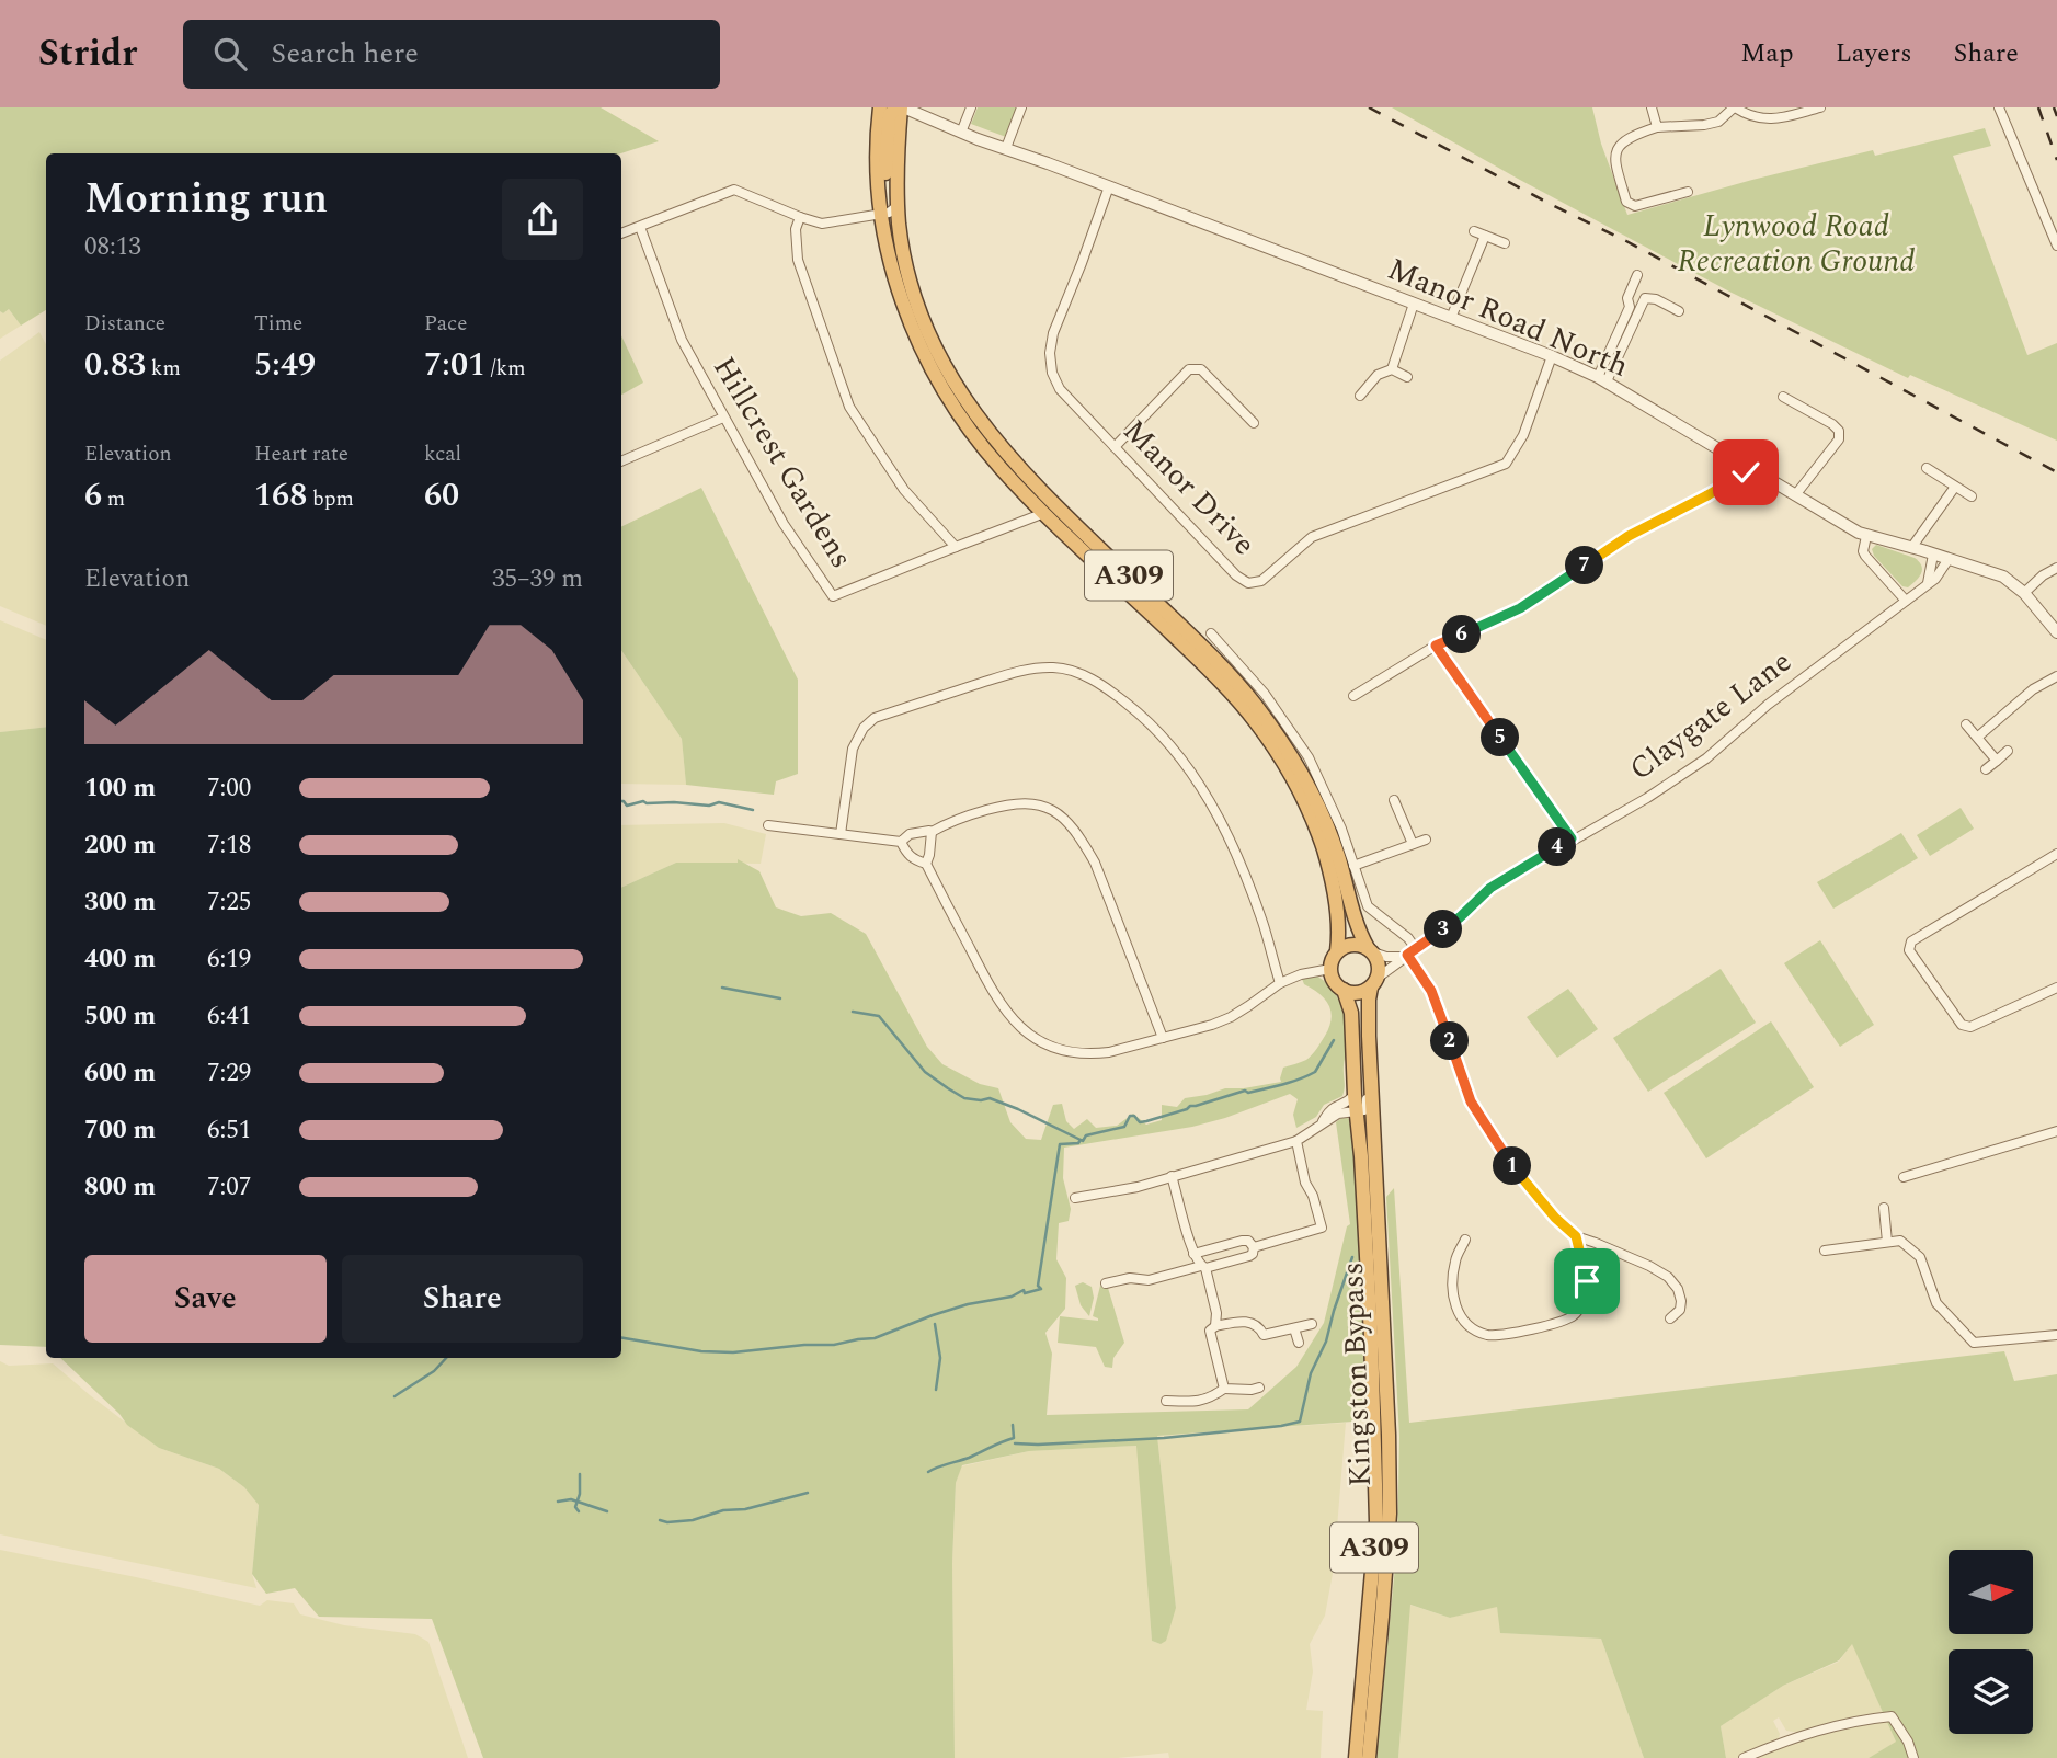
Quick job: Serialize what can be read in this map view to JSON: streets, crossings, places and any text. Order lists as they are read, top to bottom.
{
  "streets": {
    "highway": ["A309", "Kingston Bypass"],
    "street": [
      "Manor Road North",
      "Hillcrest Gardens",
      "Manor Drive",
      "Claygate Lane"
    ]
  },
  "crossings": [
    ["Manor Road North", "Manor Drive"],
    ["Manor Road North", "A309"],
    ["Manor Road North", "Claygate Lane"],
    ["Hillcrest Gardens", "A309"],
    ["A309", "Claygate Lane"],
    ["A309", "Kingston Bypass"],
    ["Claygate Lane", "Kingston Bypass"]
  ],
  "parks": ["Lynwood Road Recreation Ground"],
  "north": "right",
  "page": {
    "header": "Stridr",
    "search": "Search here",
    "nav": ["Map", "Layers", "Share"],
    "heading": ["Morning run", "08:13"],
    "stats": [
      ["Distance", "0.83 km"],
      ["Time", "5:49"],
      ["Pace", "7:01 /km"],
      ["Elevation", "6 m"],
      ["Heart rate", "168 bpm"],
      ["kcal", "60"]
    ],
    "chart": ["Elevation", "35–39 m"],
    "pins": [
      "7",
      "6",
      "5",
      "4",
      "3",
      "2",
      "1"
    ],
    "list": [
      {
        "name": "100 m",
        "note": "7:00"
      },
      {
        "name": "200 m",
        "note": "7:18"
      },
      {
        "name": "300 m",
        "note": "7:25"
      },
      {
        "name": "400 m",
        "note": "6:19"
      },
      {
        "name": "500 m",
        "note": "6:41"
      },
      {
        "name": "600 m",
        "note": "7:29"
      },
      {
        "name": "700 m",
        "note": "6:51"
      },
      {
        "name": "800 m",
        "note": "7:07"
      }
    ],
    "buttons": ["Save", "Share"]
  }
}
